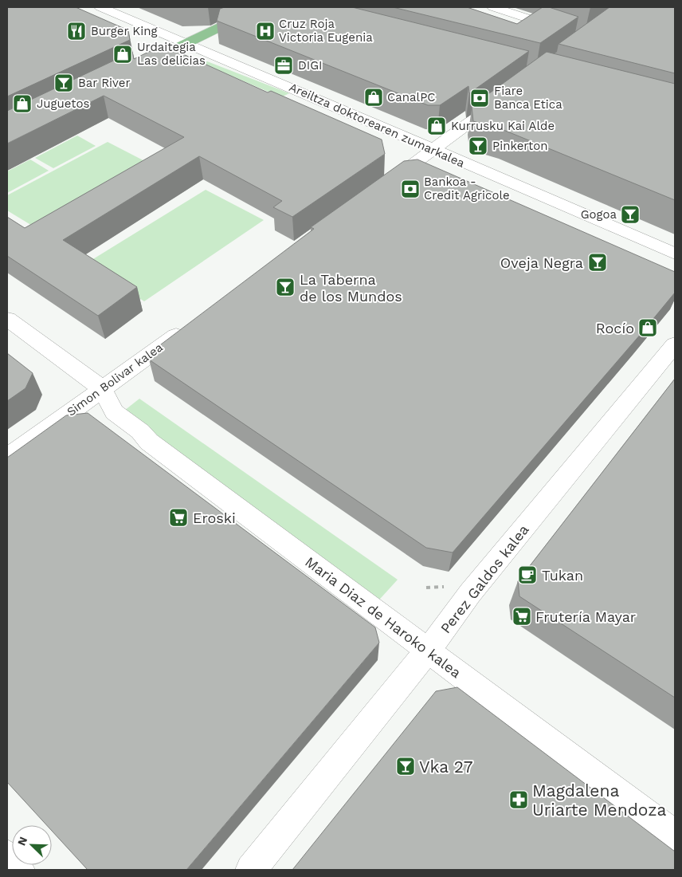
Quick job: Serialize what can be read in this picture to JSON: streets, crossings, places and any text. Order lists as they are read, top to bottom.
{
  "streets": {
    "street": [
      "Areiltza doktorearen zumarkalea",
      "Simon Bolivar kalea",
      "Perez Galdos kalea",
      "Maria Diaz de Haroko kalea"
    ]
  },
  "crossings": [
    ["Simon Bolivar kalea", "Maria Diaz de Haroko kalea"],
    ["Perez Galdos kalea", "Maria Diaz de Haroko kalea"]
  ],
  "places": {
    "restaurant": ["Burger King"],
    "hospital": ["Cruz Roja Victoria Eugenia"],
    "shop": [
      "Urdaitegia Las delicias",
      "CanalPC",
      "Juguetos",
      "Kurrusku Kai Alde",
      "Rocío"
    ],
    "office": ["DIGI"],
    "bar": [
      "Bar River",
      "Pinkerton",
      "Gogoa",
      "Oveja Negra",
      "La Taberna de los Mundos",
      "Vka 27"
    ],
    "bank": ["Fiare Banca Etica", "Bankoa - Credit Agricole"],
    "supermarket": ["Eroski", "Frutería Mayar"],
    "cafe": ["Tukan"],
    "pharmacy": ["Magdalena Uriarte Mendoza"]
  },
  "north": "top left"
}
